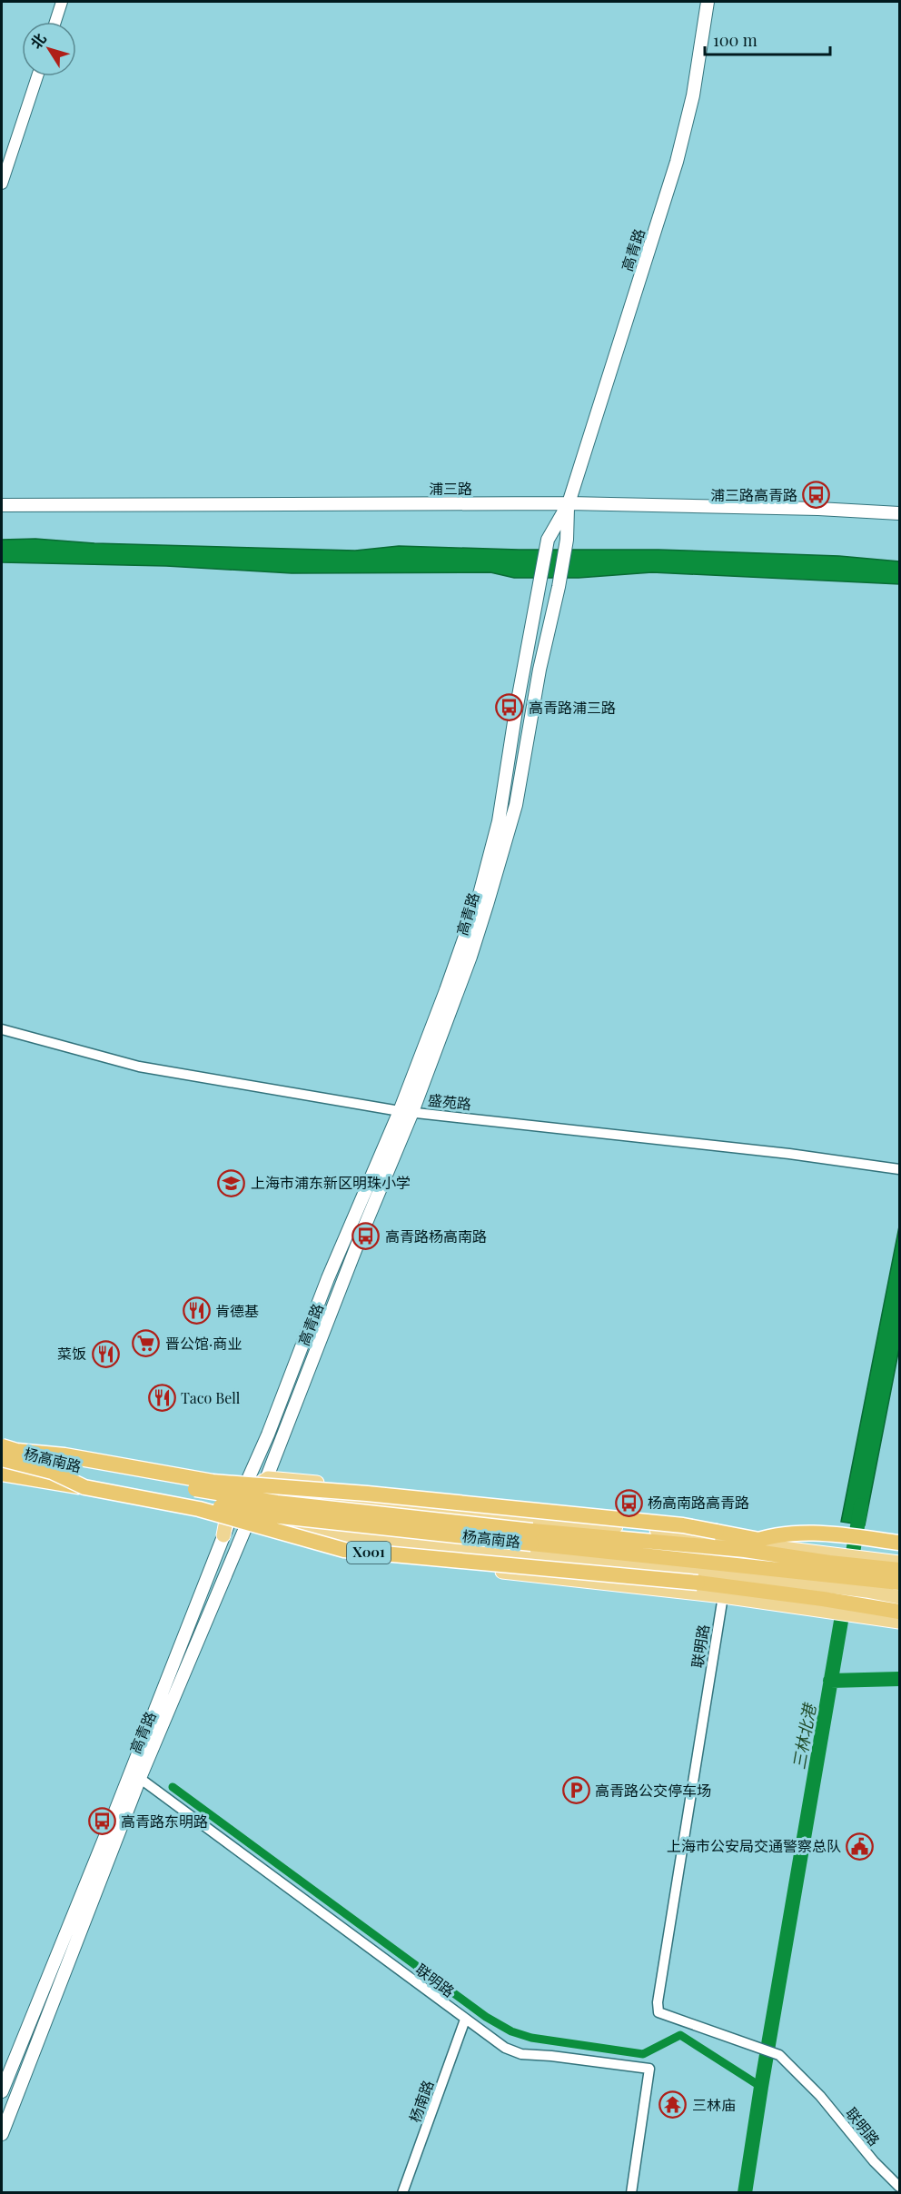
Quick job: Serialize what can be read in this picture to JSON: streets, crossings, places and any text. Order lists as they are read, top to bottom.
{
  "streets": {
    "highway": ["杨高南路", "X001"],
    "main road": ["高青路", "浦三路"],
    "street": ["盛苑路", "联明路", "杨南路"]
  },
  "crossings": [
    ["高青路", "浦三路"],
    ["高青路", "盛苑路"],
    ["高青路", "杨高南路"],
    ["高青路", "X001"],
    ["高青路", "联明路"],
    ["杨高南路", "X001"],
    ["X001", "联明路"],
    ["联明路", "杨南路"]
  ],
  "water": ["三林北港"],
  "places": {
    "bus stop": [
      "浦三路高青路",
      "高青路浦三路",
      "高青路杨高南路",
      "杨高南路高青路",
      "高青路东明路"
    ],
    "school or university": ["上海市浦东新区明珠小学"],
    "restaurant": ["肯德基", "菜饭", "Taco Bell"],
    "supermarket": ["晋公馆·商业"],
    "parking": ["高青路公交停车场"],
    "public building": ["上海市公安局交通警察总队"],
    "temple": ["三林庙"]
  },
  "scale_bar": "100 m",
  "north": "top left"
}
